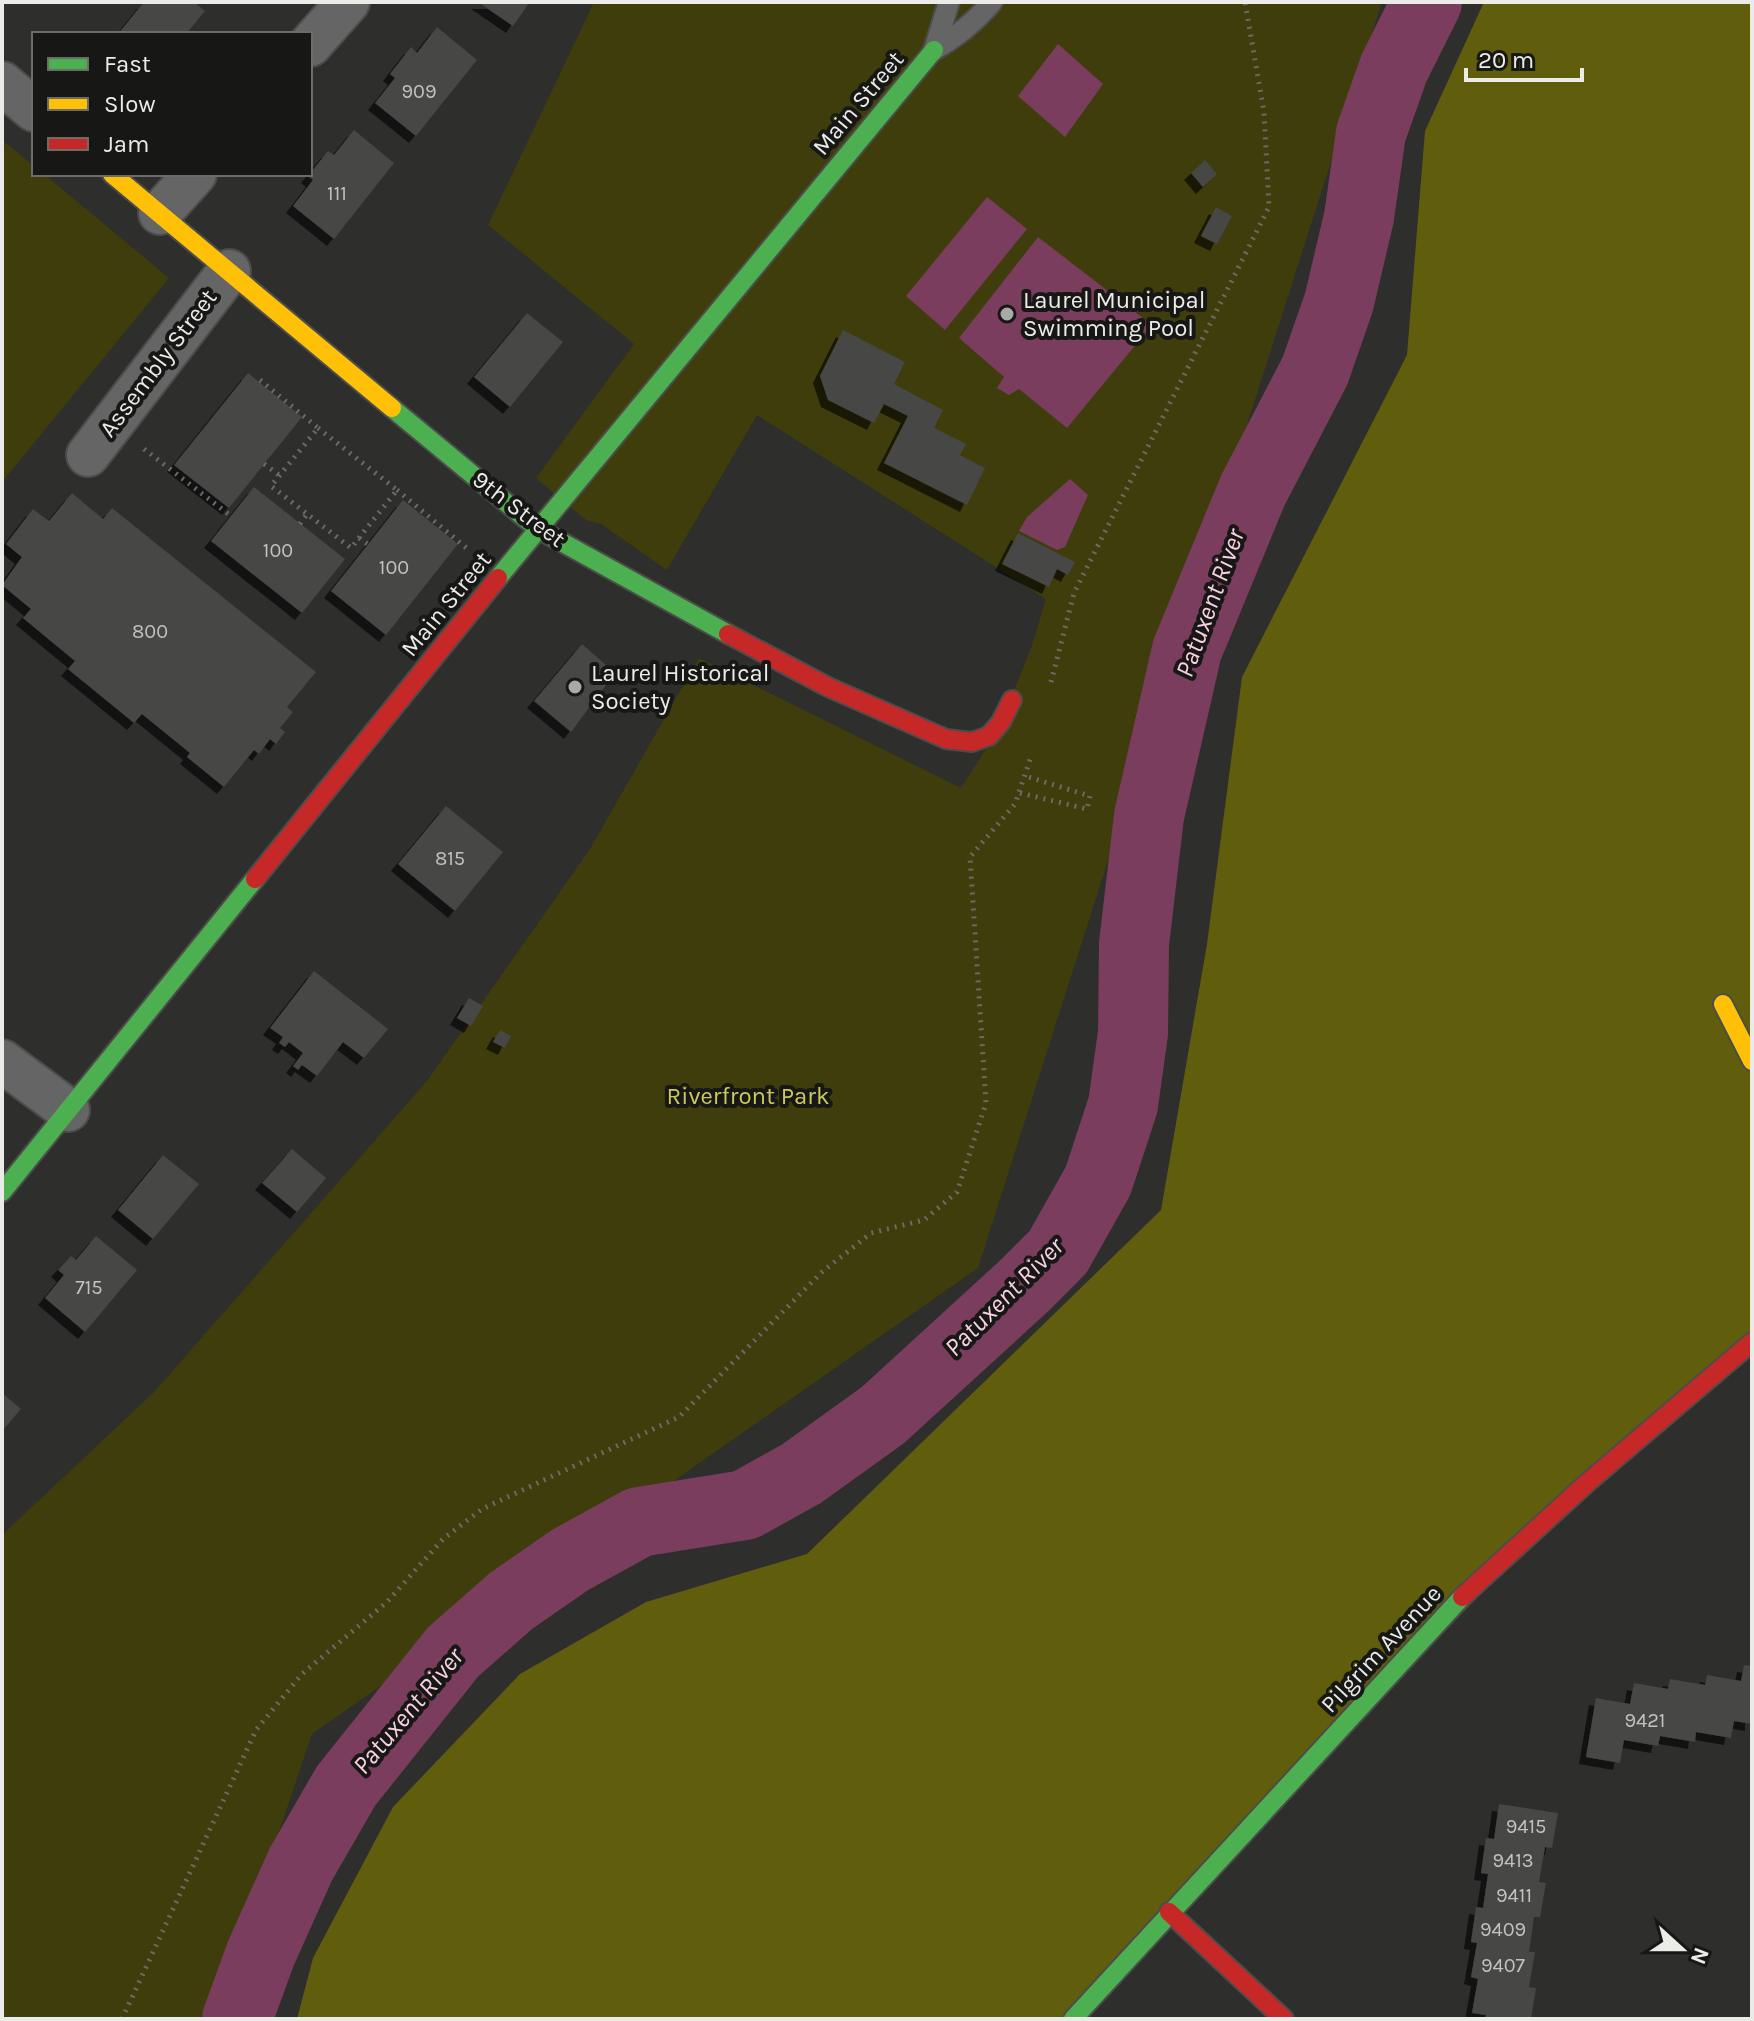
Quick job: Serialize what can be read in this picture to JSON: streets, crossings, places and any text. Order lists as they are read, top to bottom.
{
  "streets": {
    "street": [
      "Main Street",
      "Assembly Street",
      "9th Street",
      "Pilgrim Avenue"
    ]
  },
  "crossings": [
    ["Main Street", "9th Street"],
    ["Assembly Street", "9th Street"]
  ],
  "water": ["Patuxent River"],
  "parks": ["Riverfront Park"],
  "places": ["Laurel Municipal Swimming Pool", "Laurel Historical Society"],
  "house_numbers": [
    "909",
    "111",
    "100",
    "100",
    "800",
    "815",
    "715",
    "9421",
    "9415",
    "9413",
    "9411",
    "9409",
    "9407"
  ],
  "legend": ["Fast", "Slow", "Jam"],
  "scale_bar": "20 m",
  "north": "right"
}
